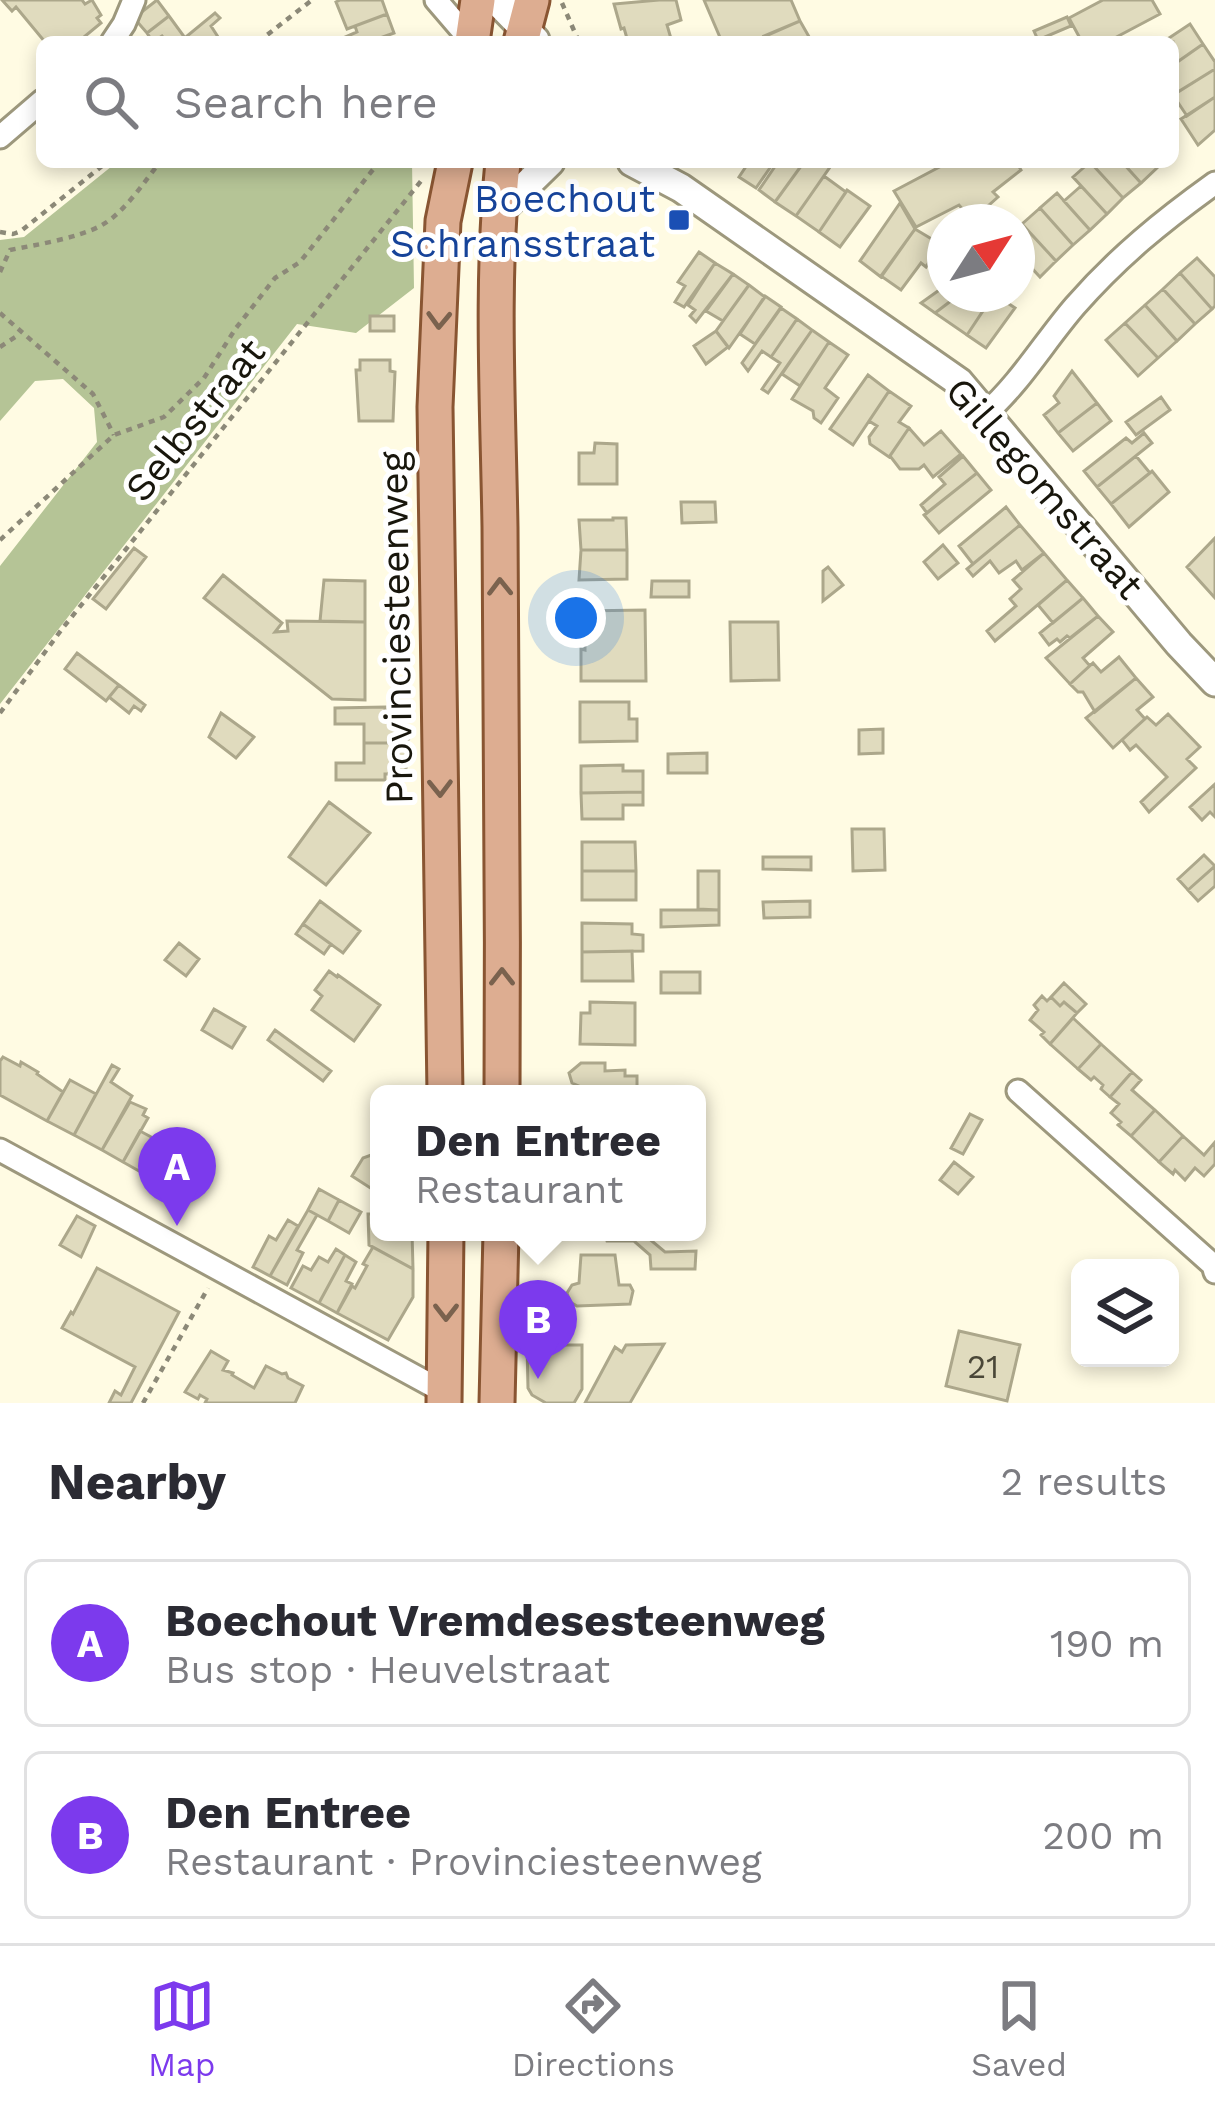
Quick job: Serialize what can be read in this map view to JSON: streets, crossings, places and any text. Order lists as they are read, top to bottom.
{
  "streets": {
    "main road": ["Provinciesteenweg"],
    "street": ["Gillegomstraat"],
    "path": ["Selbstraat"]
  },
  "places": {
    "transit": ["Boechout Schransstraat"]
  },
  "house_numbers": ["21"],
  "north": "top right",
  "page": {
    "search": "Search here",
    "popup": ["Den Entree", "Restaurant"],
    "pins": ["A", "B"],
    "heading": ["Nearby", "2 results"],
    "list": [
      {
        "mark": "A",
        "name": "Boechout Vremdesesteenweg",
        "note": "Bus stop · Heuvelstraat",
        "value": "190 m"
      },
      {
        "mark": "B",
        "name": "Den Entree",
        "note": "Restaurant · Provinciesteenweg",
        "value": "200 m"
      }
    ],
    "nav": ["Map", "Directions", "Saved"]
  }
}
